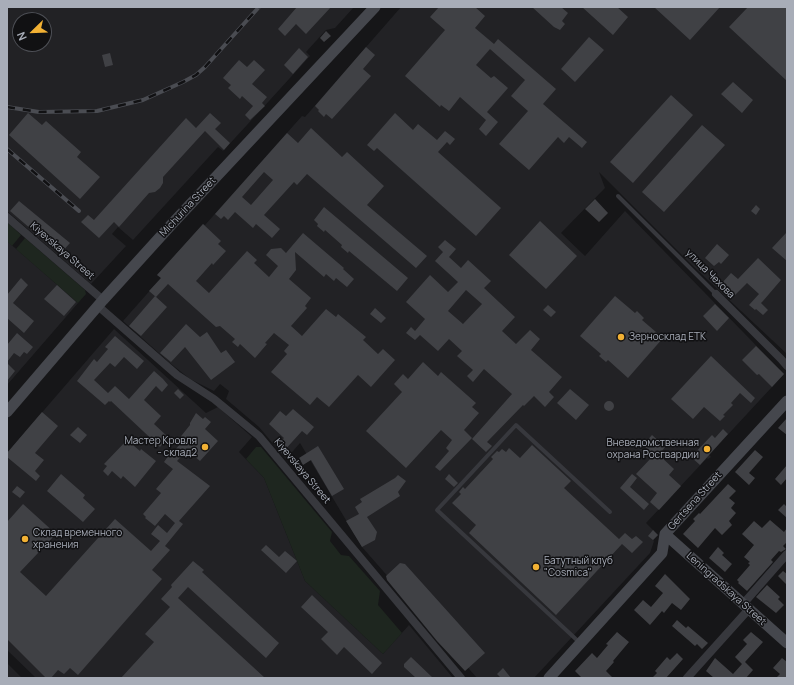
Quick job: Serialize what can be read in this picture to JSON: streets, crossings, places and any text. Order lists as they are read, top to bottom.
{
  "streets": {
    "street": [
      "Michurina Street",
      "Kiyevskaya Street",
      "улица Чехова",
      "Gertsena Street",
      "Leningradskaya Street"
    ]
  },
  "crossings": [
    ["Michurina Street", "Kiyevskaya Street"],
    ["Gertsena Street", "Leningradskaya Street"]
  ],
  "places": [
    "Зерносклад ЕТК",
    "Мастер Кровля - склад2",
    "Вневедомственная охрана Росгвардии",
    "Склад временного хранения",
    "Батутный клуб \"Cosmica\""
  ],
  "north": "bottom left"
}
